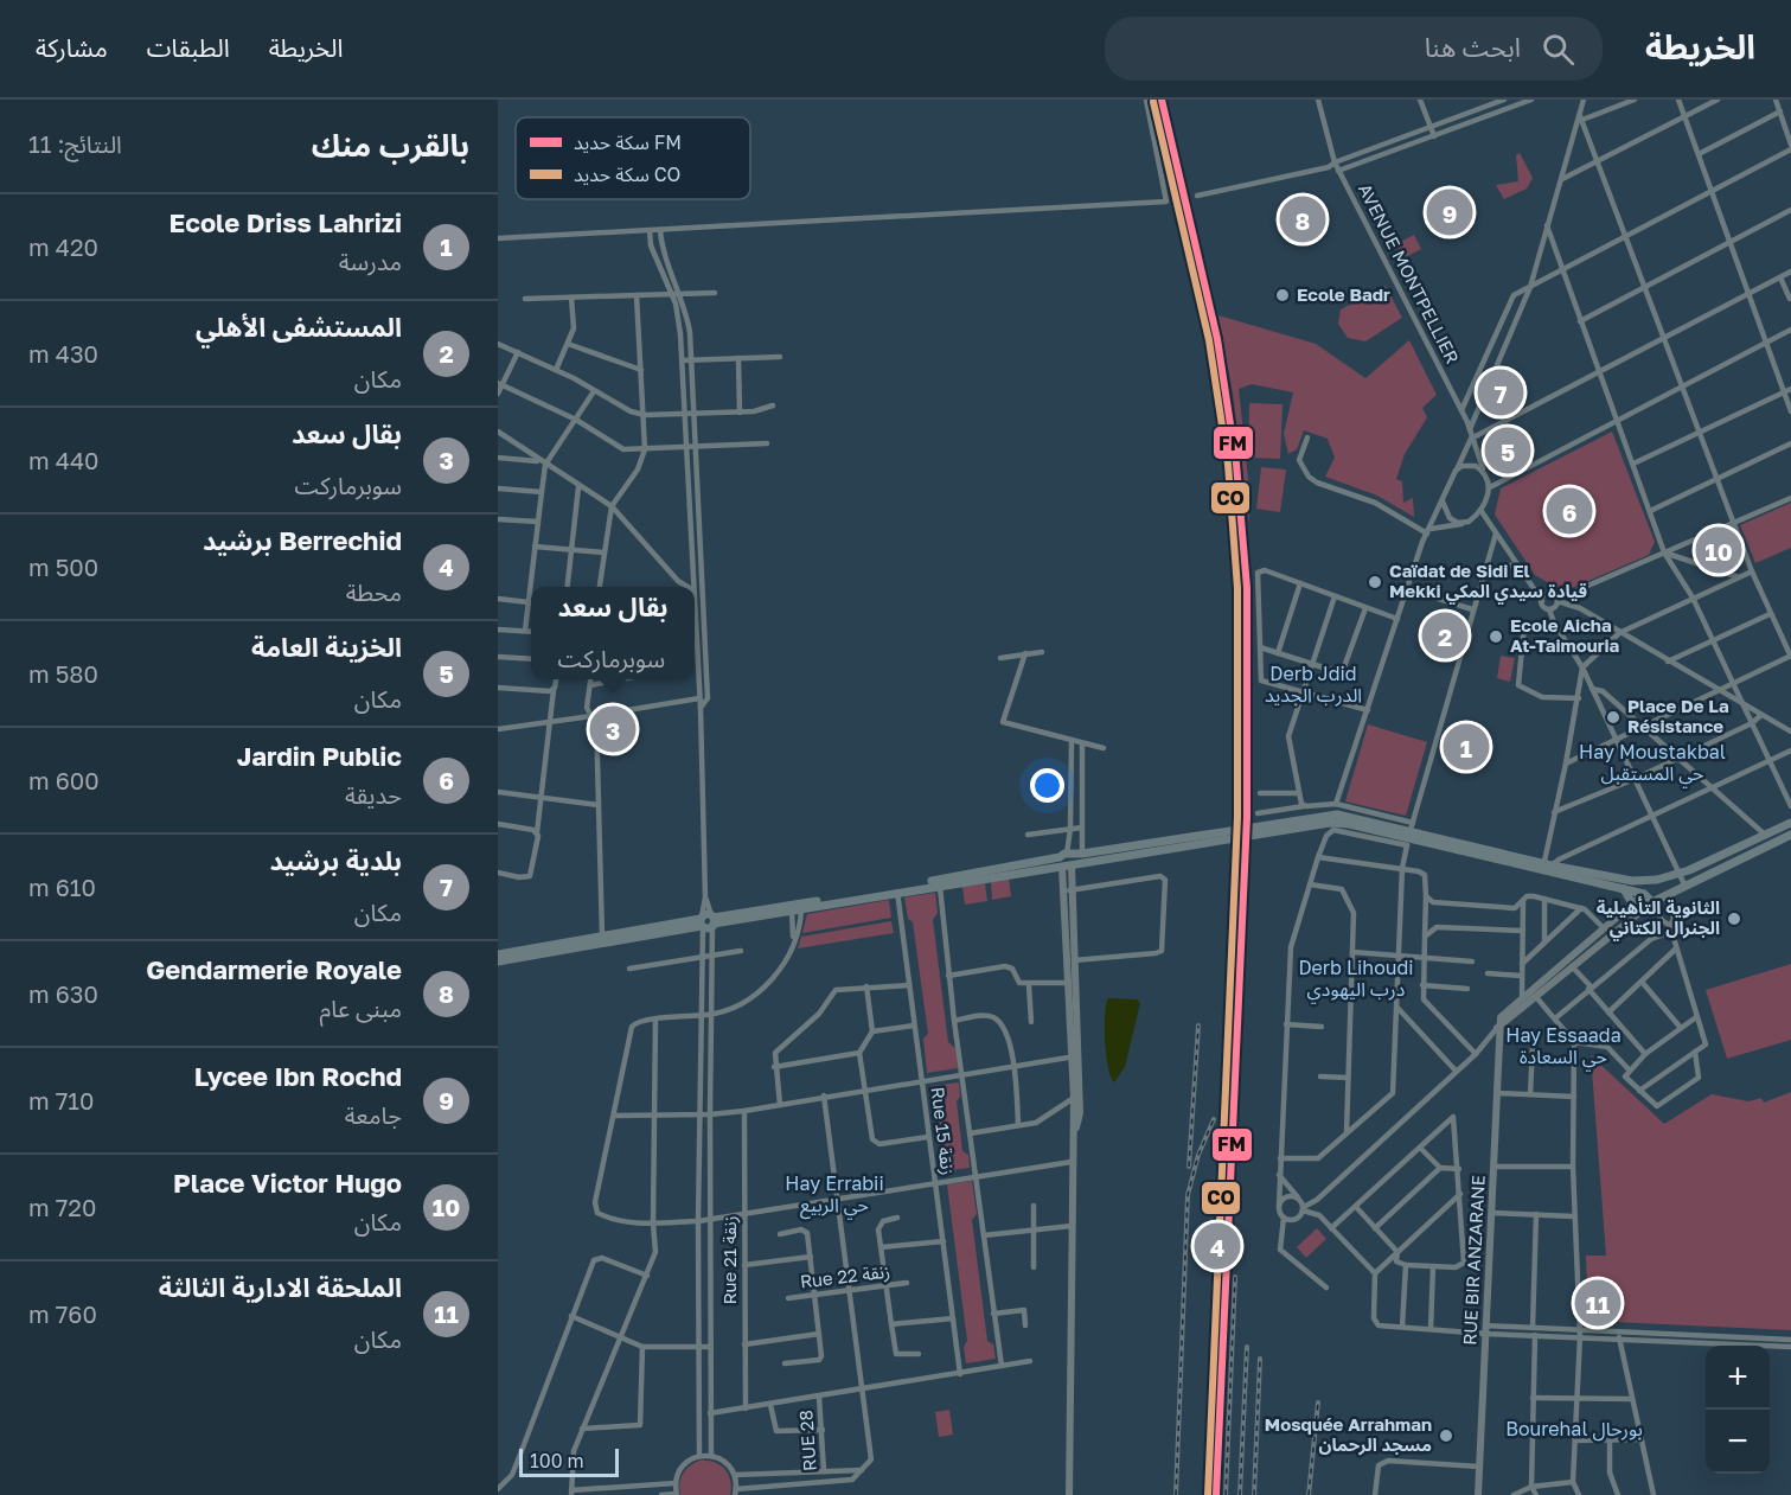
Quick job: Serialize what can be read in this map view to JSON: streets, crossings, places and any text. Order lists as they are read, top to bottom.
{
  "streets": {
    "street": [
      "AVENUE MONTPELLIER",
      "Rue 15 زنقة",
      "Rue 21 زنقة",
      "RUE BIR ANZARANE",
      "Rue 22 زنقة",
      "RUE 28"
    ]
  },
  "crossings": [
    ["Rue 21 زنقة", "Rue 22 زنقة"]
  ],
  "districts": [
    "Derb Jdid الدرب الجديد",
    "Hay Moustakbal حي المستقبل",
    "Derb Lihoudi درب اليهودي",
    "Hay Essaada حي السعادة",
    "Hay Errabii حي الربيع",
    "Bourehal بورحال"
  ],
  "places": [
    "Ecole Badr",
    "Caïdat de Sidi El Mekki قيادة سيدي المكي",
    "Ecole Aicha At-Taimouria",
    "Place De La Résistance",
    "الثانوية التأهيلية الجنرال الكتاني",
    "Mosquée Arrahman مسجد الرحمان"
  ],
  "lines": ["rail line FM", "rail line CO"],
  "legend": ["سكة حديد FM", "سكة حديد CO"],
  "scale_bar": "100 m",
  "page": {
    "header": "الخريطة",
    "search": "ابحث هنا",
    "nav": ["الخريطة", "الطبقات", "مشاركة"],
    "heading": ["بالقرب منك", "النتائج: 11"],
    "pins": [
      "9",
      "8",
      "7",
      "5",
      "6",
      "10",
      "2",
      "3",
      "1",
      "4",
      "11"
    ],
    "list": [
      {
        "mark": "1",
        "name": "Ecole Driss Lahrizi",
        "note": "مدرسة",
        "value": "420 m"
      },
      {
        "mark": "2",
        "name": "المستشفى الأهلي",
        "note": "مكان",
        "value": "430 m"
      },
      {
        "mark": "3",
        "name": "بقال سعد",
        "note": "سوبرماركت",
        "value": "440 m"
      },
      {
        "mark": "4",
        "name": "Berrechid برشيد",
        "note": "محطة",
        "value": "500 m"
      },
      {
        "mark": "5",
        "name": "الخزينة العامة",
        "note": "مكان",
        "value": "580 m"
      },
      {
        "mark": "6",
        "name": "Jardin Public",
        "note": "حديقة",
        "value": "600 m"
      },
      {
        "mark": "7",
        "name": "بلدية برشيد",
        "note": "مكان",
        "value": "610 m"
      },
      {
        "mark": "8",
        "name": "Gendarmerie Royale",
        "note": "مبنى عام",
        "value": "630 m"
      },
      {
        "mark": "9",
        "name": "Lycee Ibn Rochd",
        "note": "جامعة",
        "value": "710 m"
      },
      {
        "mark": "10",
        "name": "Place Victor Hugo",
        "note": "مكان",
        "value": "720 m"
      },
      {
        "mark": "11",
        "name": "الملحقة الادارية الثالثة",
        "note": "مكان",
        "value": "760 m"
      }
    ],
    "popup": ["بقال سعد", "سوبرماركت"],
    "map_buttons": ["+", "−"],
    "scale": "100 m"
  }
}
